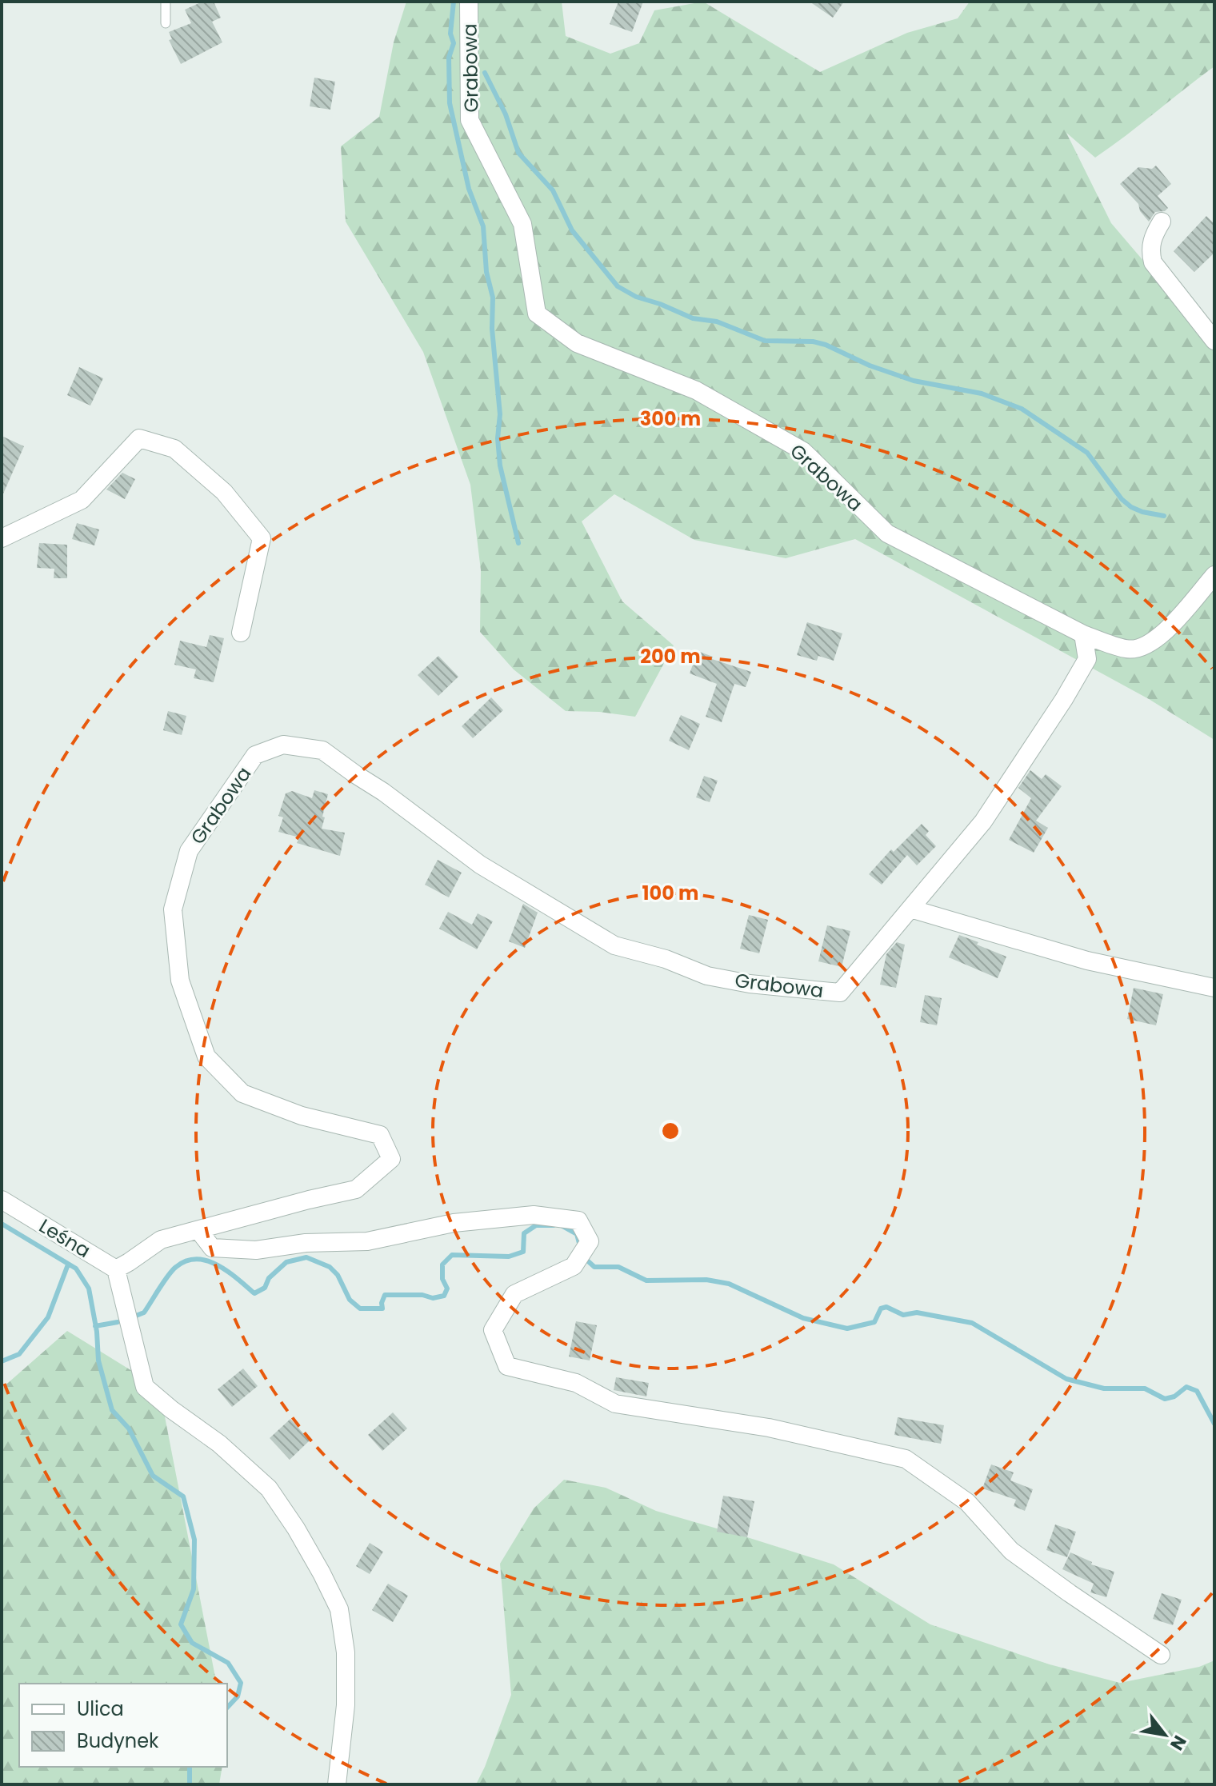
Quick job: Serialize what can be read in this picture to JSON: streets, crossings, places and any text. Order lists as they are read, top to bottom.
{
  "streets": {
    "street": ["Grabowa", "Leśna"]
  },
  "crossings": [
    ["Grabowa", "Leśna"]
  ],
  "legend": ["Ulica", "Budynek"],
  "north": "bottom right",
  "rings": ["300 m", "200 m", "100 m"]
}
